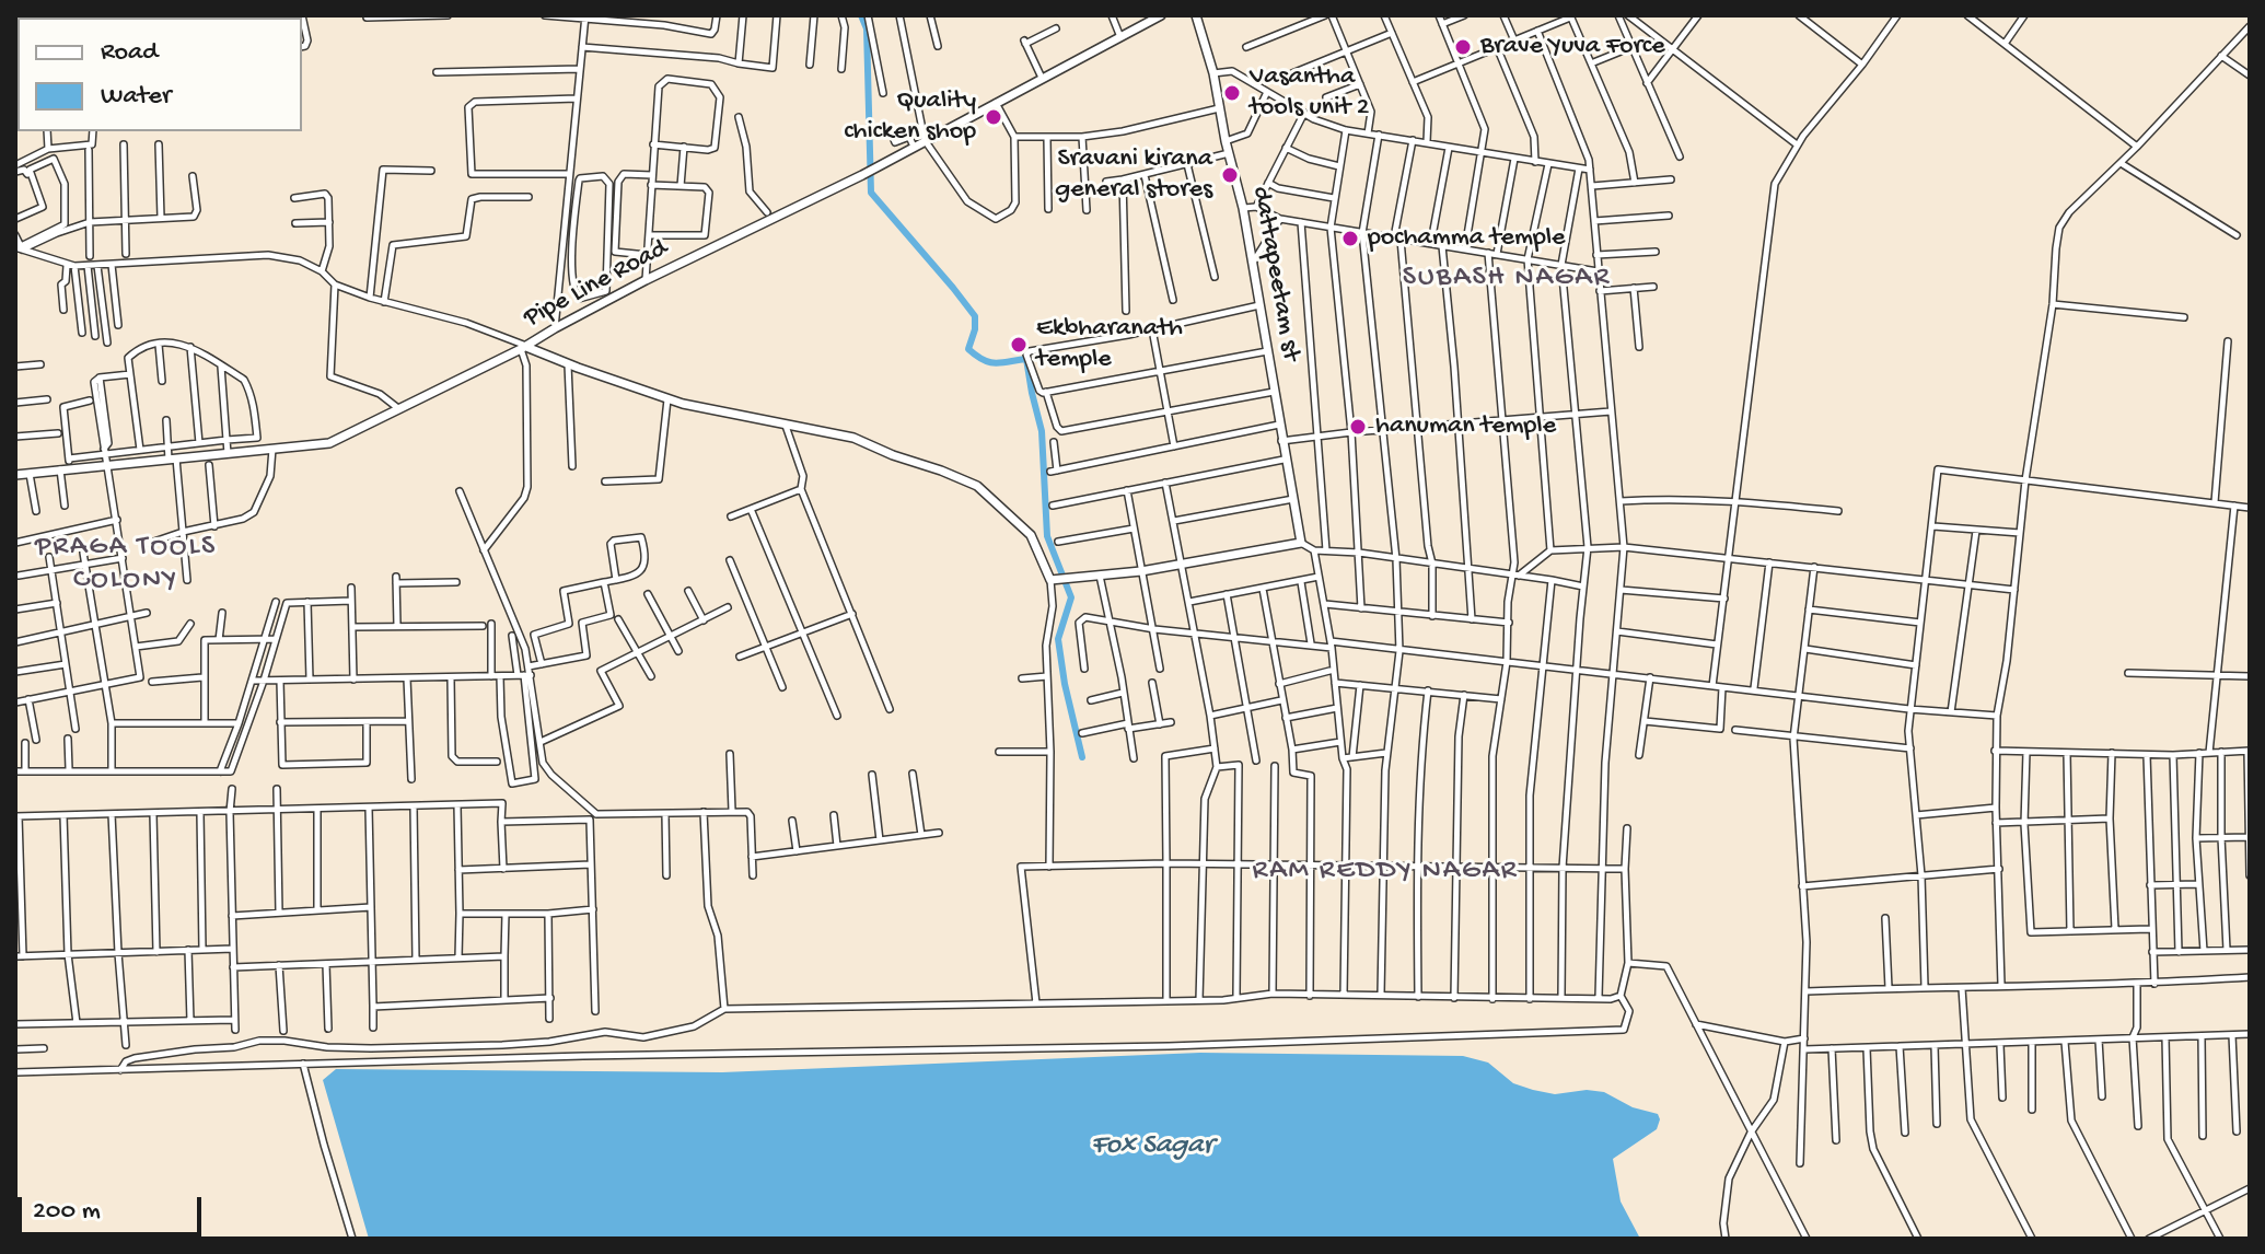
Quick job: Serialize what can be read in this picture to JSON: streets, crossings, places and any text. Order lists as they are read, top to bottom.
{
  "streets": {
    "street": ["dattapeetam st", "Pipe Line Road"]
  },
  "districts": ["SUBASH NAGAR", "PRAGA TOOLS COLONY", "RAM REDDY NAGAR"],
  "water": ["Fox Sagar"],
  "places": [
    "Brave Yuva Force",
    "Vasantha tools unit 2",
    "Quality chicken shop",
    "Sravani kirana general stores",
    "pochamma temple",
    "Ekbharanath temple",
    "hanuman temple"
  ],
  "legend": ["Road", "Water"],
  "scale_bar": "200 m"
}
